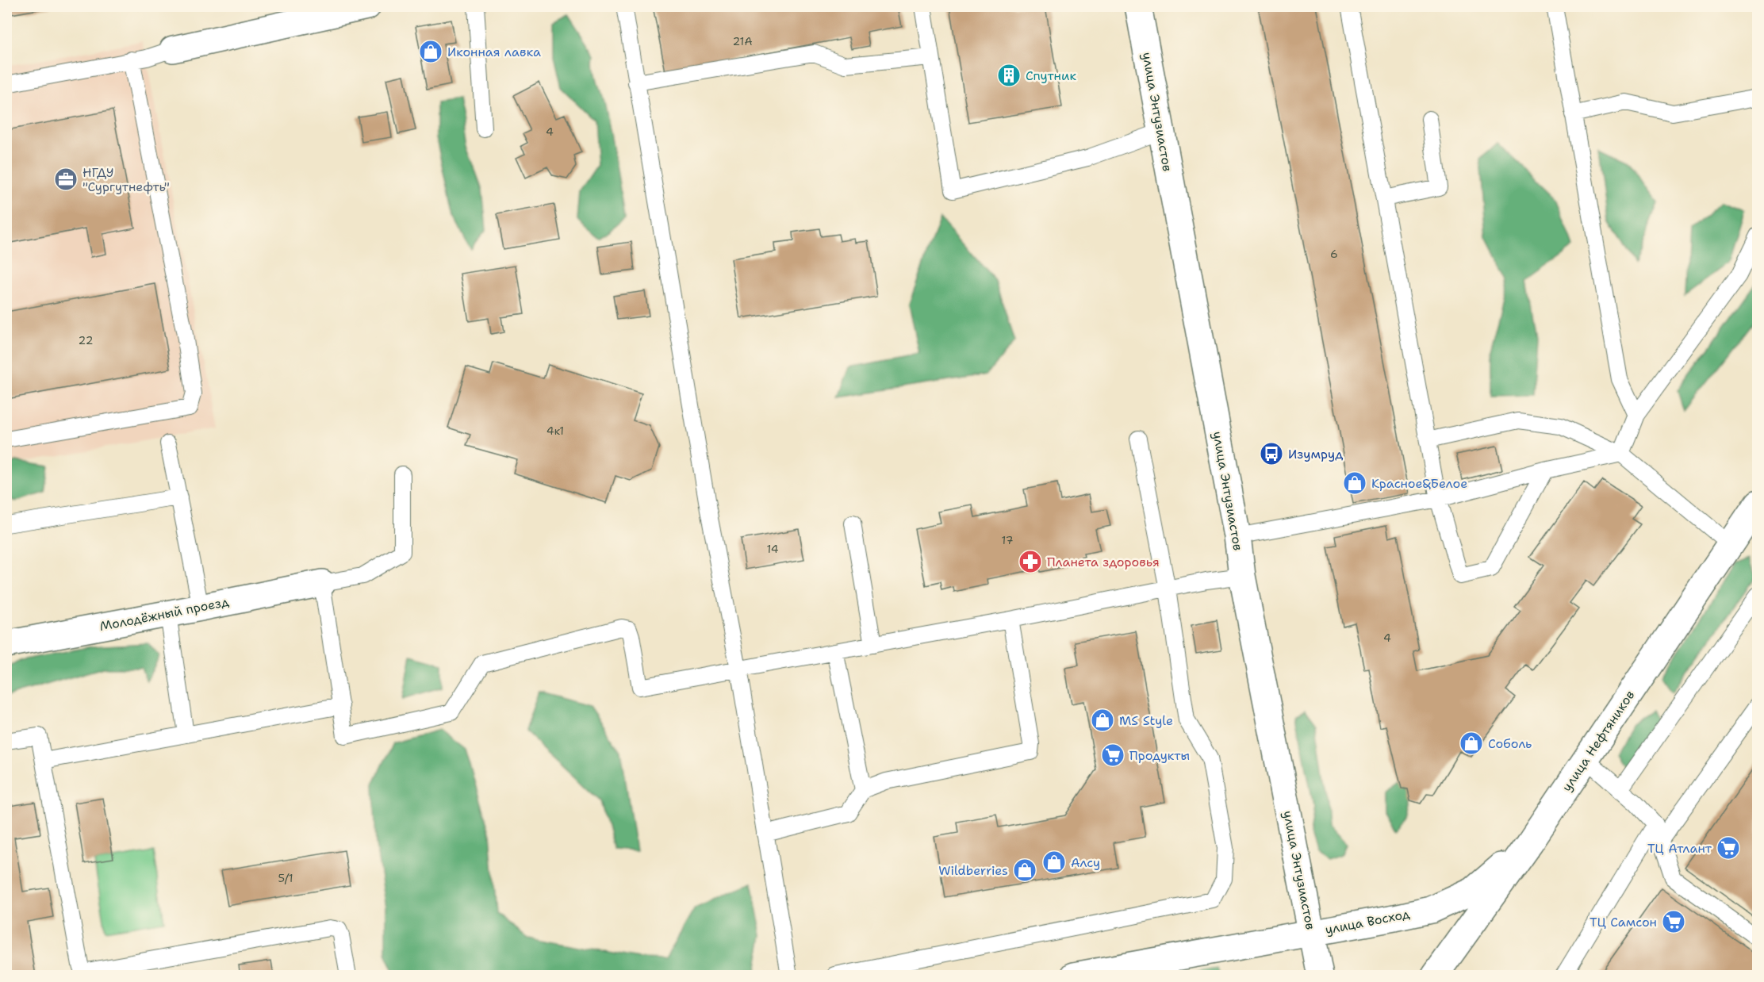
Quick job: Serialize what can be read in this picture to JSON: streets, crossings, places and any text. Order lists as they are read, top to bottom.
{
  "streets": {
    "street": [
      "улица Энтузиастов",
      "Молодёжный проезд",
      "улица Нефтяников",
      "улица Восход"
    ]
  },
  "crossings": [
    ["улица Энтузиастов", "улица Восход"],
    ["улица Нефтяников", "улица Восход"]
  ],
  "places": {
    "shop": [
      "Иконная лавка",
      "Красное&Белое",
      "MS Style",
      "Соболь",
      "Алсу",
      "Wildberries"
    ],
    "building": ["Спутник"],
    "office": ["НГДУ \"Сургутнефть\""],
    "bus stop": ["Изумруд"],
    "pharmacy": ["Планета здоровья"],
    "supermarket": ["Продукты", "ТЦ Атлант", "ТЦ Самсон"]
  },
  "house_numbers": [
    "21А",
    "4",
    "6",
    "22",
    "4к1",
    "17",
    "14",
    "4",
    "5/1"
  ]
}
